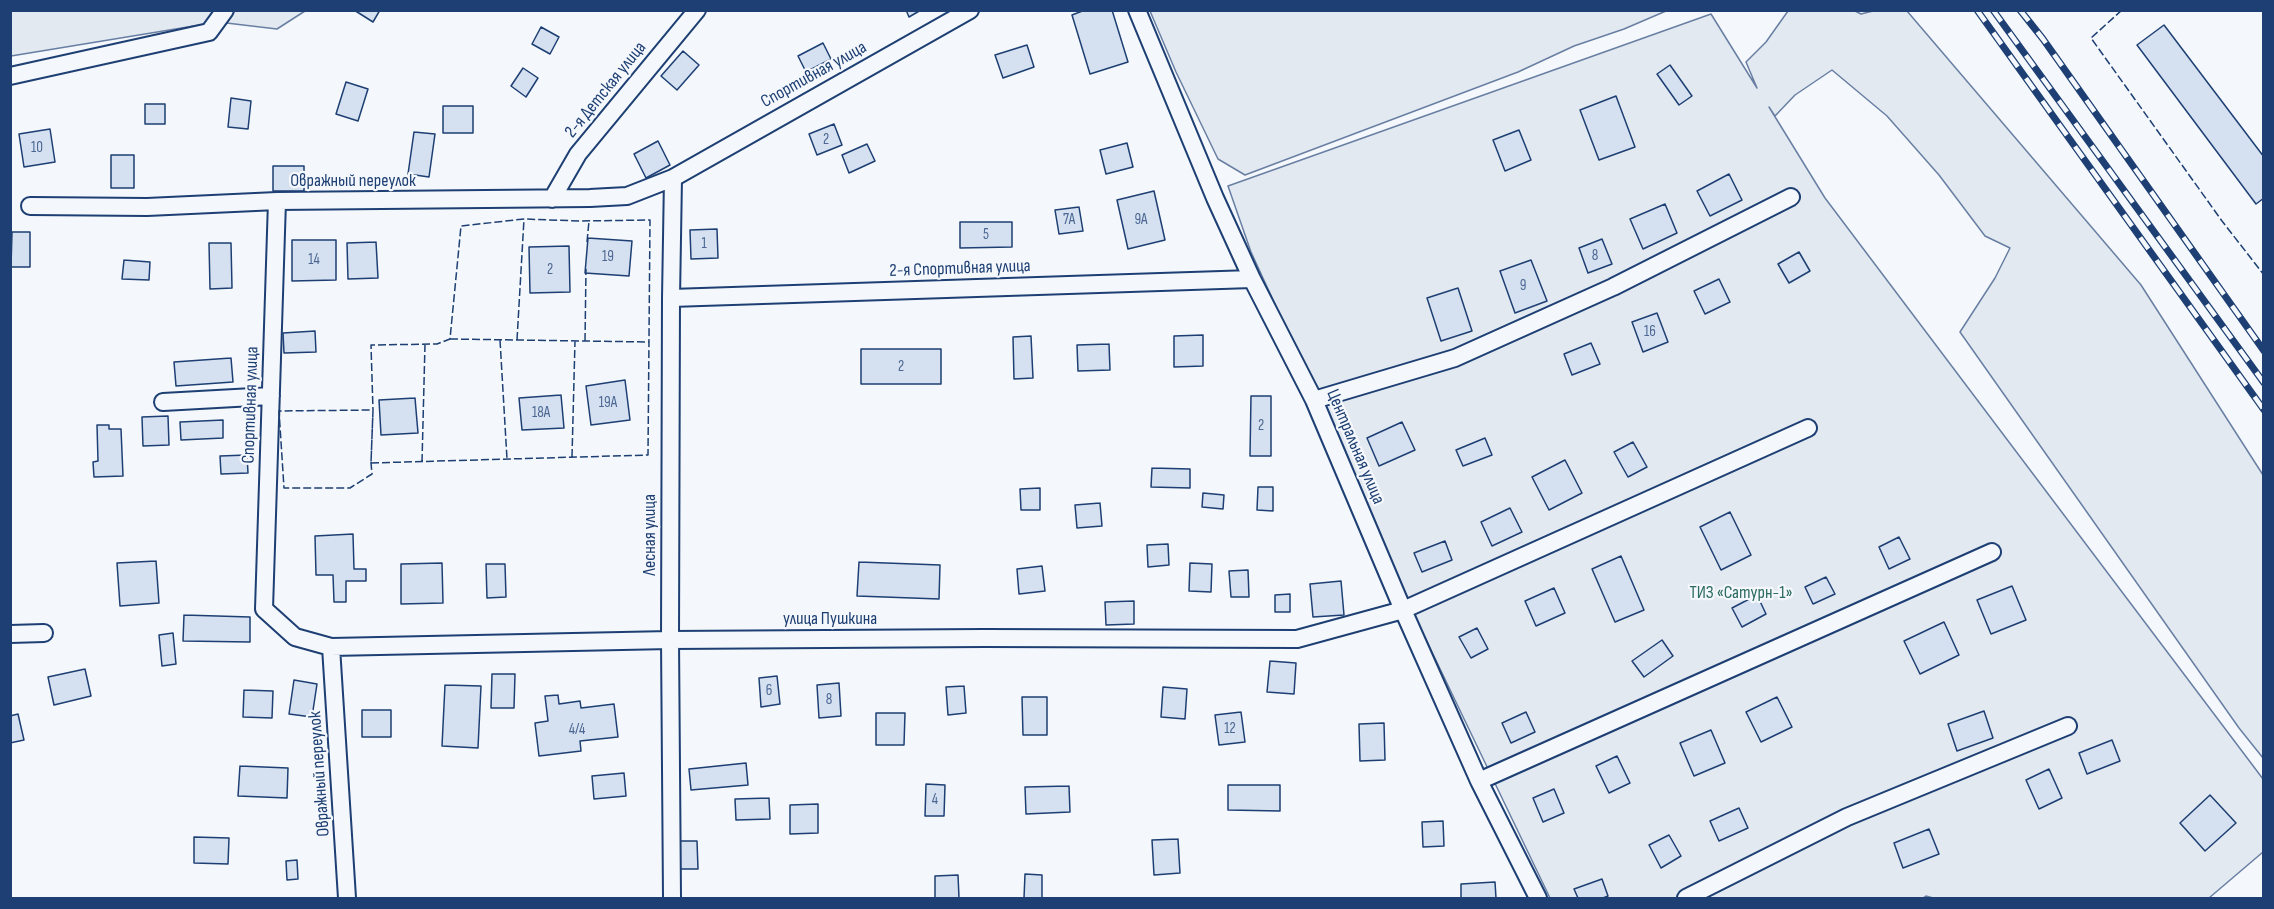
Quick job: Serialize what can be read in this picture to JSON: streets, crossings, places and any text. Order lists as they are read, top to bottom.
{
  "streets": {
    "street": [
      "Спортивная улица",
      "2-я Детская улица",
      "Овражный переулок",
      "2-я Спортивная улица",
      "Центральная улица",
      "Лесная улица",
      "улица Пушкина"
    ]
  },
  "crossings": [
    ["Спортивная улица", "Овражный переулок"],
    ["Спортивная улица", "Лесная улица"],
    ["Спортивная улица", "улица Пушкина"],
    ["2-я Детская улица", "Овражный переулок"],
    ["Овражный переулок", "Лесная улица"],
    ["Овражный переулок", "улица Пушкина"],
    ["2-я Спортивная улица", "Центральная улица"],
    ["2-я Спортивная улица", "Лесная улица"],
    ["Центральная улица", "улица Пушкина"],
    ["Лесная улица", "улица Пушкина"]
  ],
  "parks": ["ТИЗ «Сатурн-1»"],
  "house_numbers": [
    "2",
    "10",
    "7А",
    "9А",
    "5",
    "1",
    "8",
    "19",
    "14",
    "2",
    "9",
    "16",
    "2",
    "19А",
    "18А",
    "2",
    "6",
    "8",
    "12",
    "4/4",
    "4"
  ]
}
